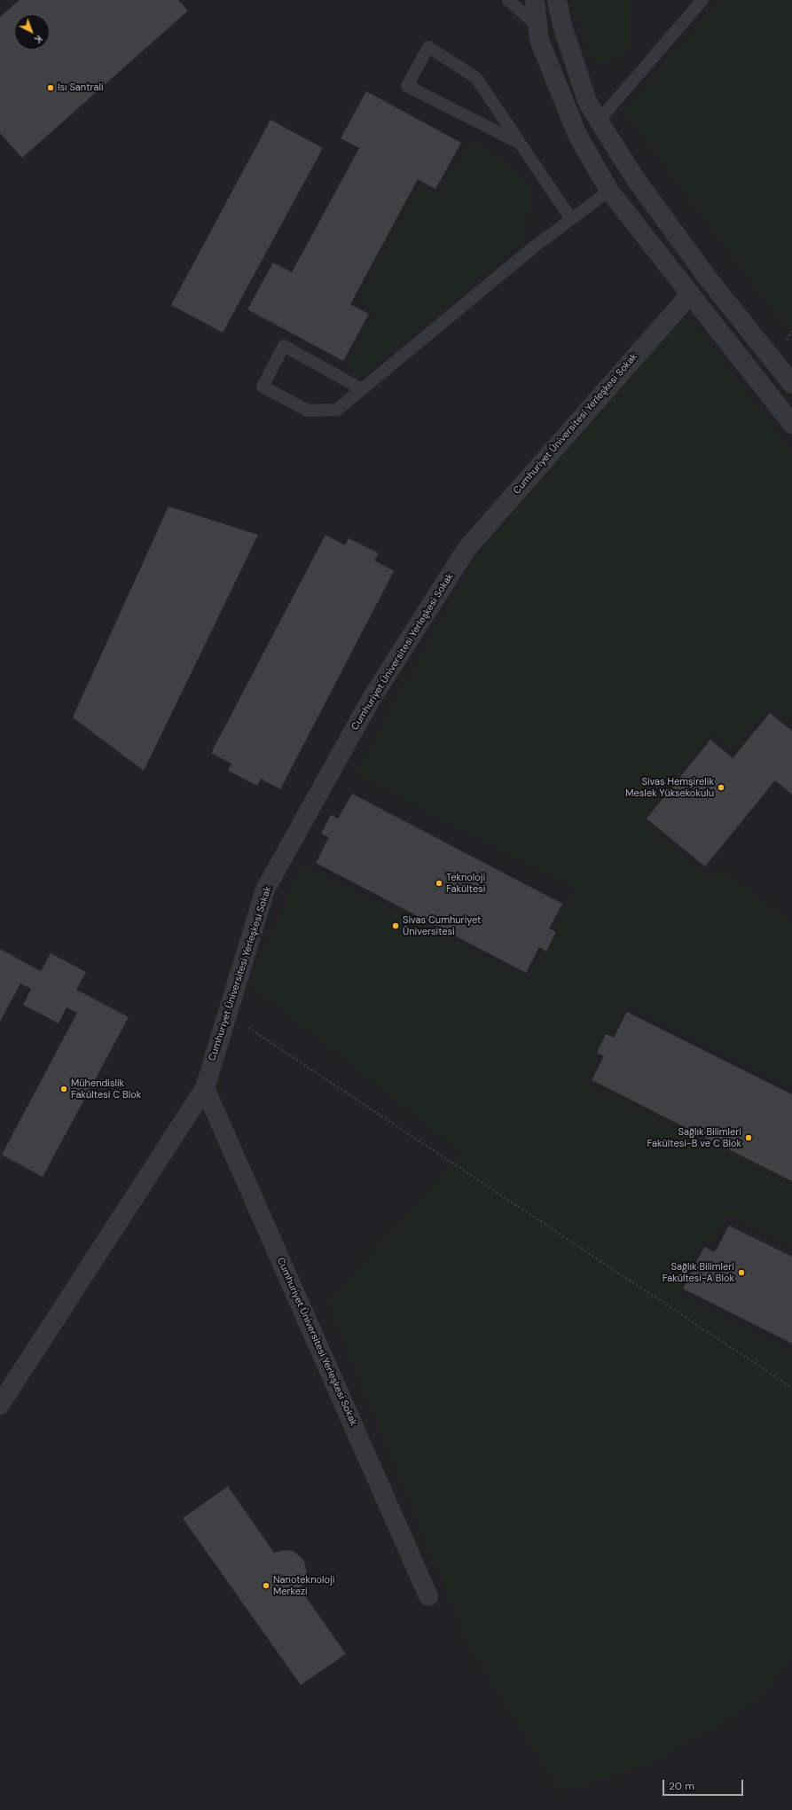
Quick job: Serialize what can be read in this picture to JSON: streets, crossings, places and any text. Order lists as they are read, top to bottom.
{
  "streets": {
    "street": ["Cumhuriyet Üniversitesi Yerleşkesi Sokak"]
  },
  "places": [
    "Isı Santrali",
    "Sivas Hemşirelik Meslek Yüksekokulu",
    "Teknoloji Fakültesi",
    "Sivas Cumhuriyet Üniversitesi",
    "Mühendislik Fakültesi C Blok",
    "Sağlık Bilimleri Fakültesi-B ve C Blok",
    "Sağlık Bilimleri Fakültesi-A Blok",
    "Nanoteknoloji Merkezi"
  ],
  "scale_bar": "20 m",
  "north": "bottom right"
}
